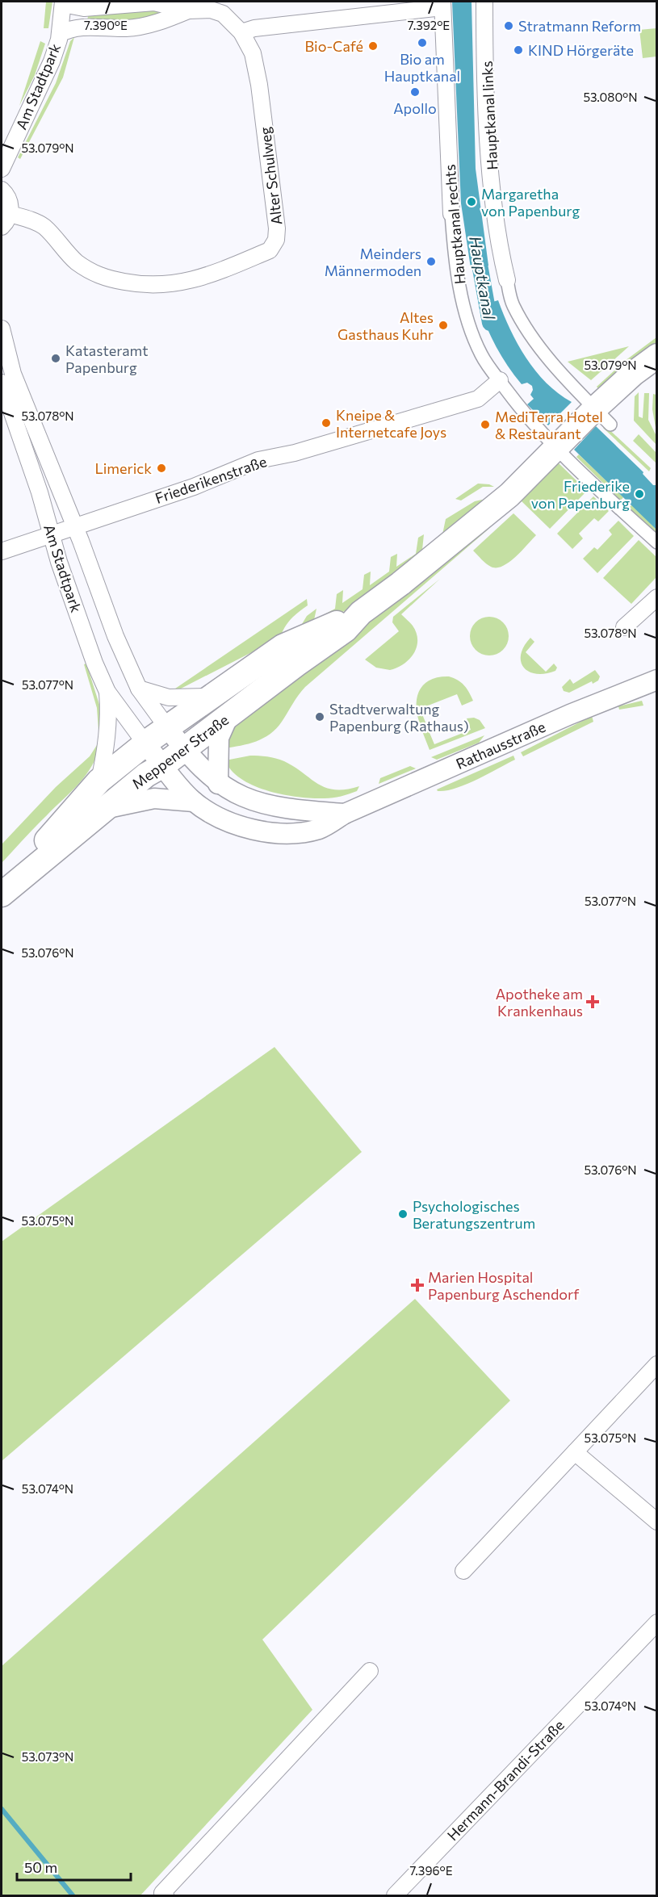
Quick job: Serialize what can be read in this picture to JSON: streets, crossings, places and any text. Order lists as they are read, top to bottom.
{
  "streets": {
    "main road": ["Meppener Straße"],
    "street": [
      "Am Stadtpark",
      "Hauptkanal links",
      "Alter Schulweg",
      "Hauptkanal rechts",
      "Friederikenstraße",
      "Rathausstraße",
      "Hermann-Brandi-Straße"
    ]
  },
  "crossings": [
    ["Am Stadtpark", "Alter Schulweg"],
    ["Am Stadtpark", "Friederikenstraße"],
    ["Am Stadtpark", "Rathausstraße"],
    ["Am Stadtpark", "Meppener Straße"],
    ["Hauptkanal links", "Meppener Straße"],
    ["Alter Schulweg", "Hauptkanal rechts"],
    ["Hauptkanal rechts", "Friederikenstraße"],
    ["Hauptkanal rechts", "Meppener Straße"],
    ["Rathausstraße", "Meppener Straße"]
  ],
  "water": ["Hauptkanal"],
  "places": {
    "other": [
      "Stratmann Reform",
      "Bio am Hauptkanal",
      "Bio-Café",
      "KIND Hörgeräte",
      "Apollo",
      "Margaretha von Papenburg",
      "Meinders Männermoden",
      "Altes Gasthaus Kuhr",
      "Katasteramt Papenburg",
      "Kneipe & Internetcafe Joys",
      "MediTerra Hotel & Restaurant",
      "Limerick",
      "Friederike von Papenburg",
      "Stadtverwaltung Papenburg (Rathaus)",
      "Psychologisches Beratungszentrum"
    ],
    "health": ["Apotheke am Krankenhaus", "Marien Hospital Papenburg Aschendorf"]
  },
  "scale_bar": "50 m",
  "coordinates": [
    "7.390°E",
    "7.392°E",
    "53.080°N",
    "53.079°N",
    "53.078°N",
    "53.077°N",
    "53.076°N",
    "53.075°N",
    "53.074°N",
    "53.073°N",
    "7.396°E"
  ]
}
